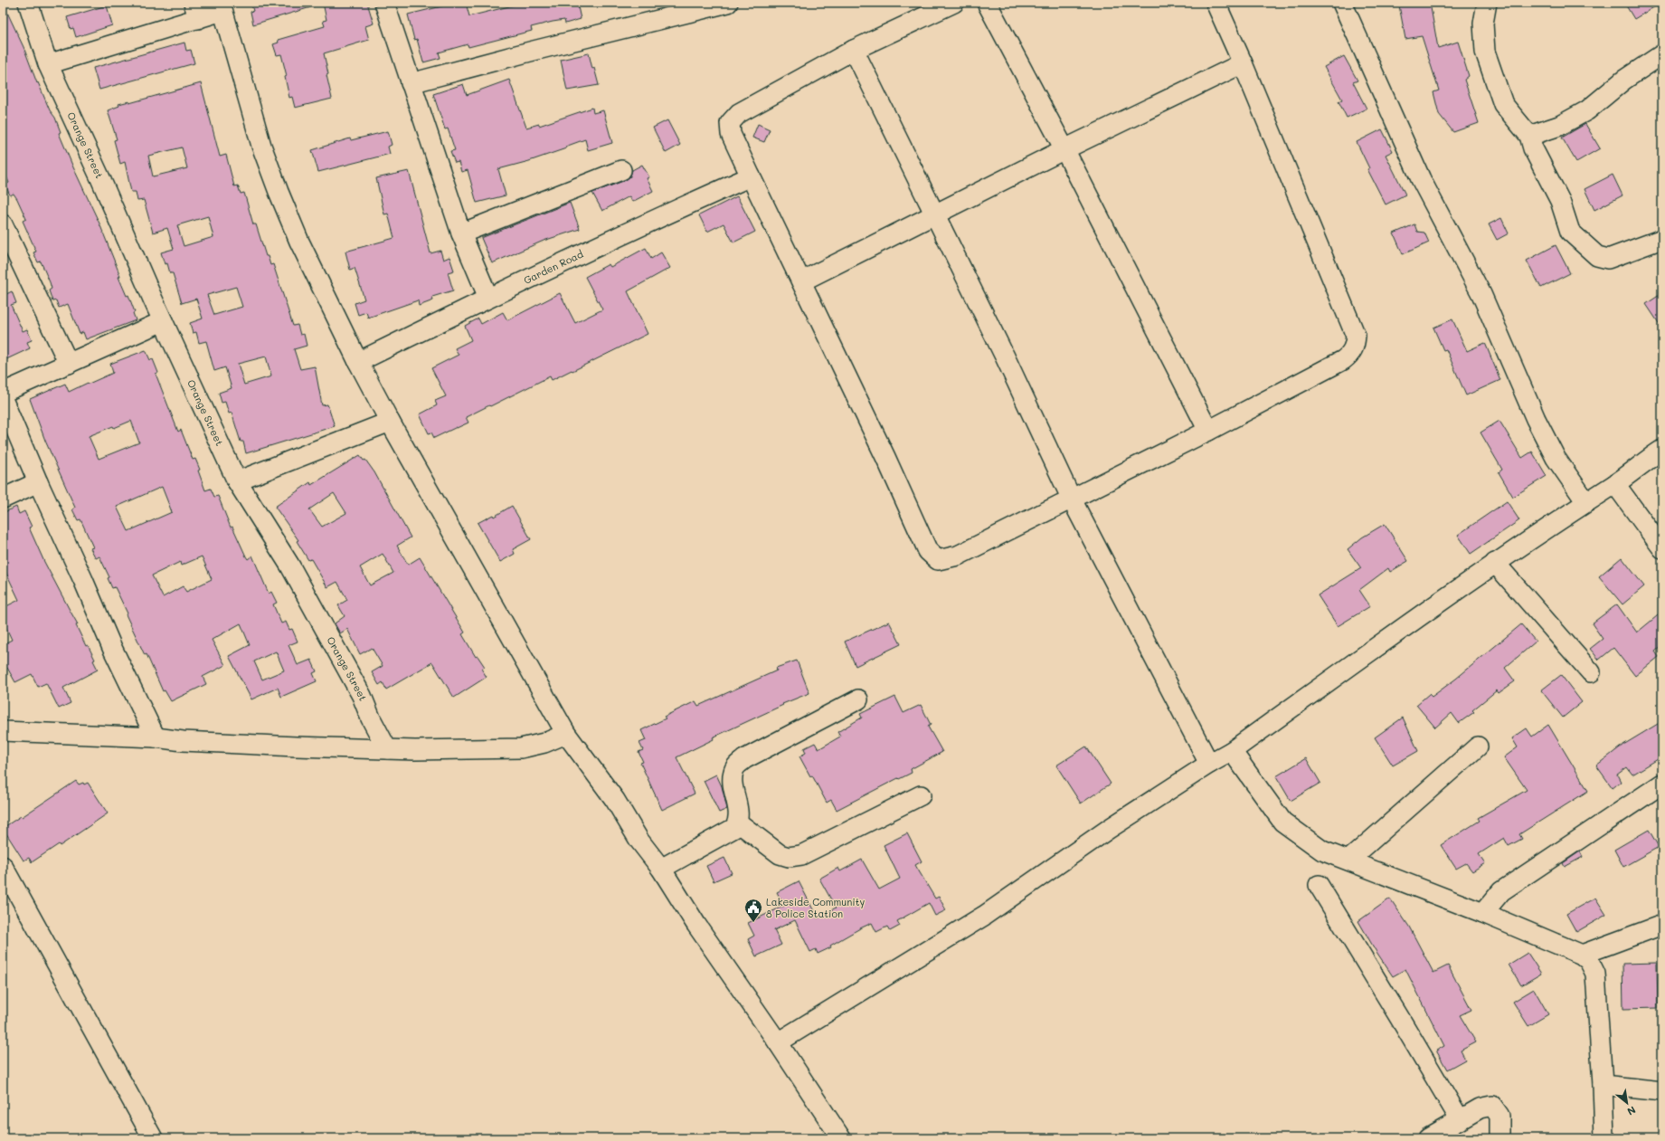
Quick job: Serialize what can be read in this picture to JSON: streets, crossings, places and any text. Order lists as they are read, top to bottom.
{
  "streets": {
    "street": ["Orange Street", "Garden Road"]
  },
  "places": {
    "public building": ["Lakeside Community 8 Police Station"]
  },
  "north": "bottom right"
}
